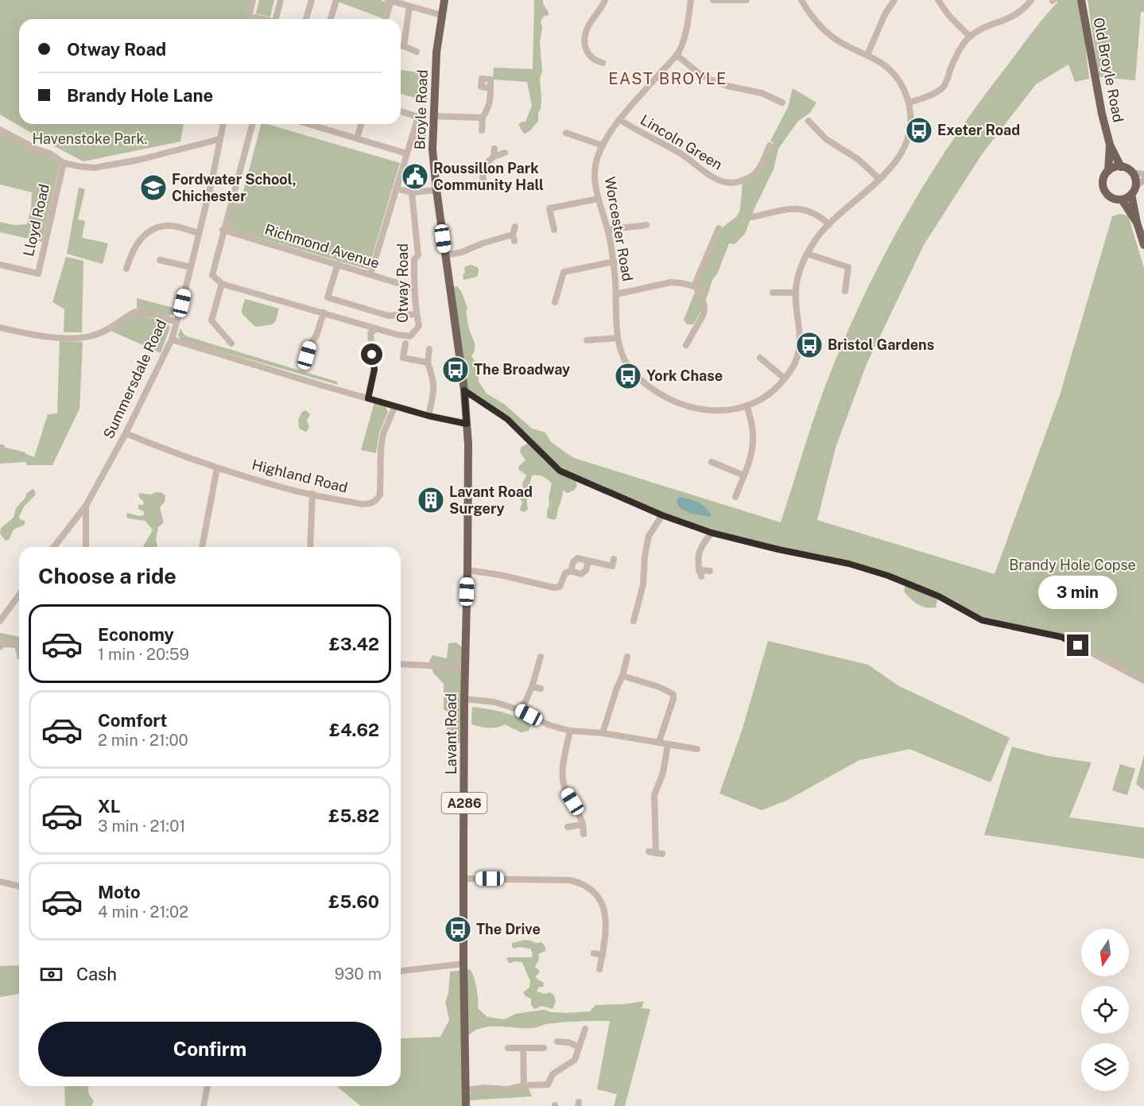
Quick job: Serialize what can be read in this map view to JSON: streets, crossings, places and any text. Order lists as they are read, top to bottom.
{
  "streets": {
    "main road": [
      "Old Broyle Road",
      "Broyle Road",
      "Lavant Road",
      "A286"
    ],
    "street": [
      "Lincoln Green",
      "Lloyd Road",
      "Worcester Road",
      "Richmond Avenue",
      "Otway Road",
      "Summersdale Road",
      "Highland Road"
    ]
  },
  "crossings": [
    ["Broyle Road", "Lavant Road"],
    ["Lincoln Green", "Worcester Road"],
    ["Richmond Avenue", "Otway Road"],
    ["Summersdale Road", "Highland Road"]
  ],
  "districts": ["EAST BROYLE"],
  "parks": ["Havenstoke Park.", "Brandy Hole Copse"],
  "places": {
    "bus stop": [
      "Exeter Road",
      "Bristol Gardens",
      "The Broadway",
      "York Chase",
      "The Drive"
    ],
    "public building": ["Roussillon Park Community Hall"],
    "school or university": ["Fordwater School, Chichester"],
    "building": ["Lavant Road Surgery"]
  },
  "north": "bottom",
  "page": {
    "banner": ["Otway Road", "Brandy Hole Lane"],
    "heading": "Choose a ride",
    "bubble": "3 min",
    "list": [
      {
        "name": "Economy",
        "note": "1 min · 20:59",
        "value": "£3.42"
      },
      {
        "name": "Comfort",
        "note": "2 min · 21:00",
        "value": "£4.62"
      },
      {
        "name": "XL",
        "note": "3 min · 21:01",
        "value": "£5.82"
      },
      {
        "name": "Moto",
        "note": "4 min · 21:02",
        "value": "£5.60"
      }
    ],
    "pay": ["Cash", "930 m"],
    "buttons": "Confirm"
  }
}
